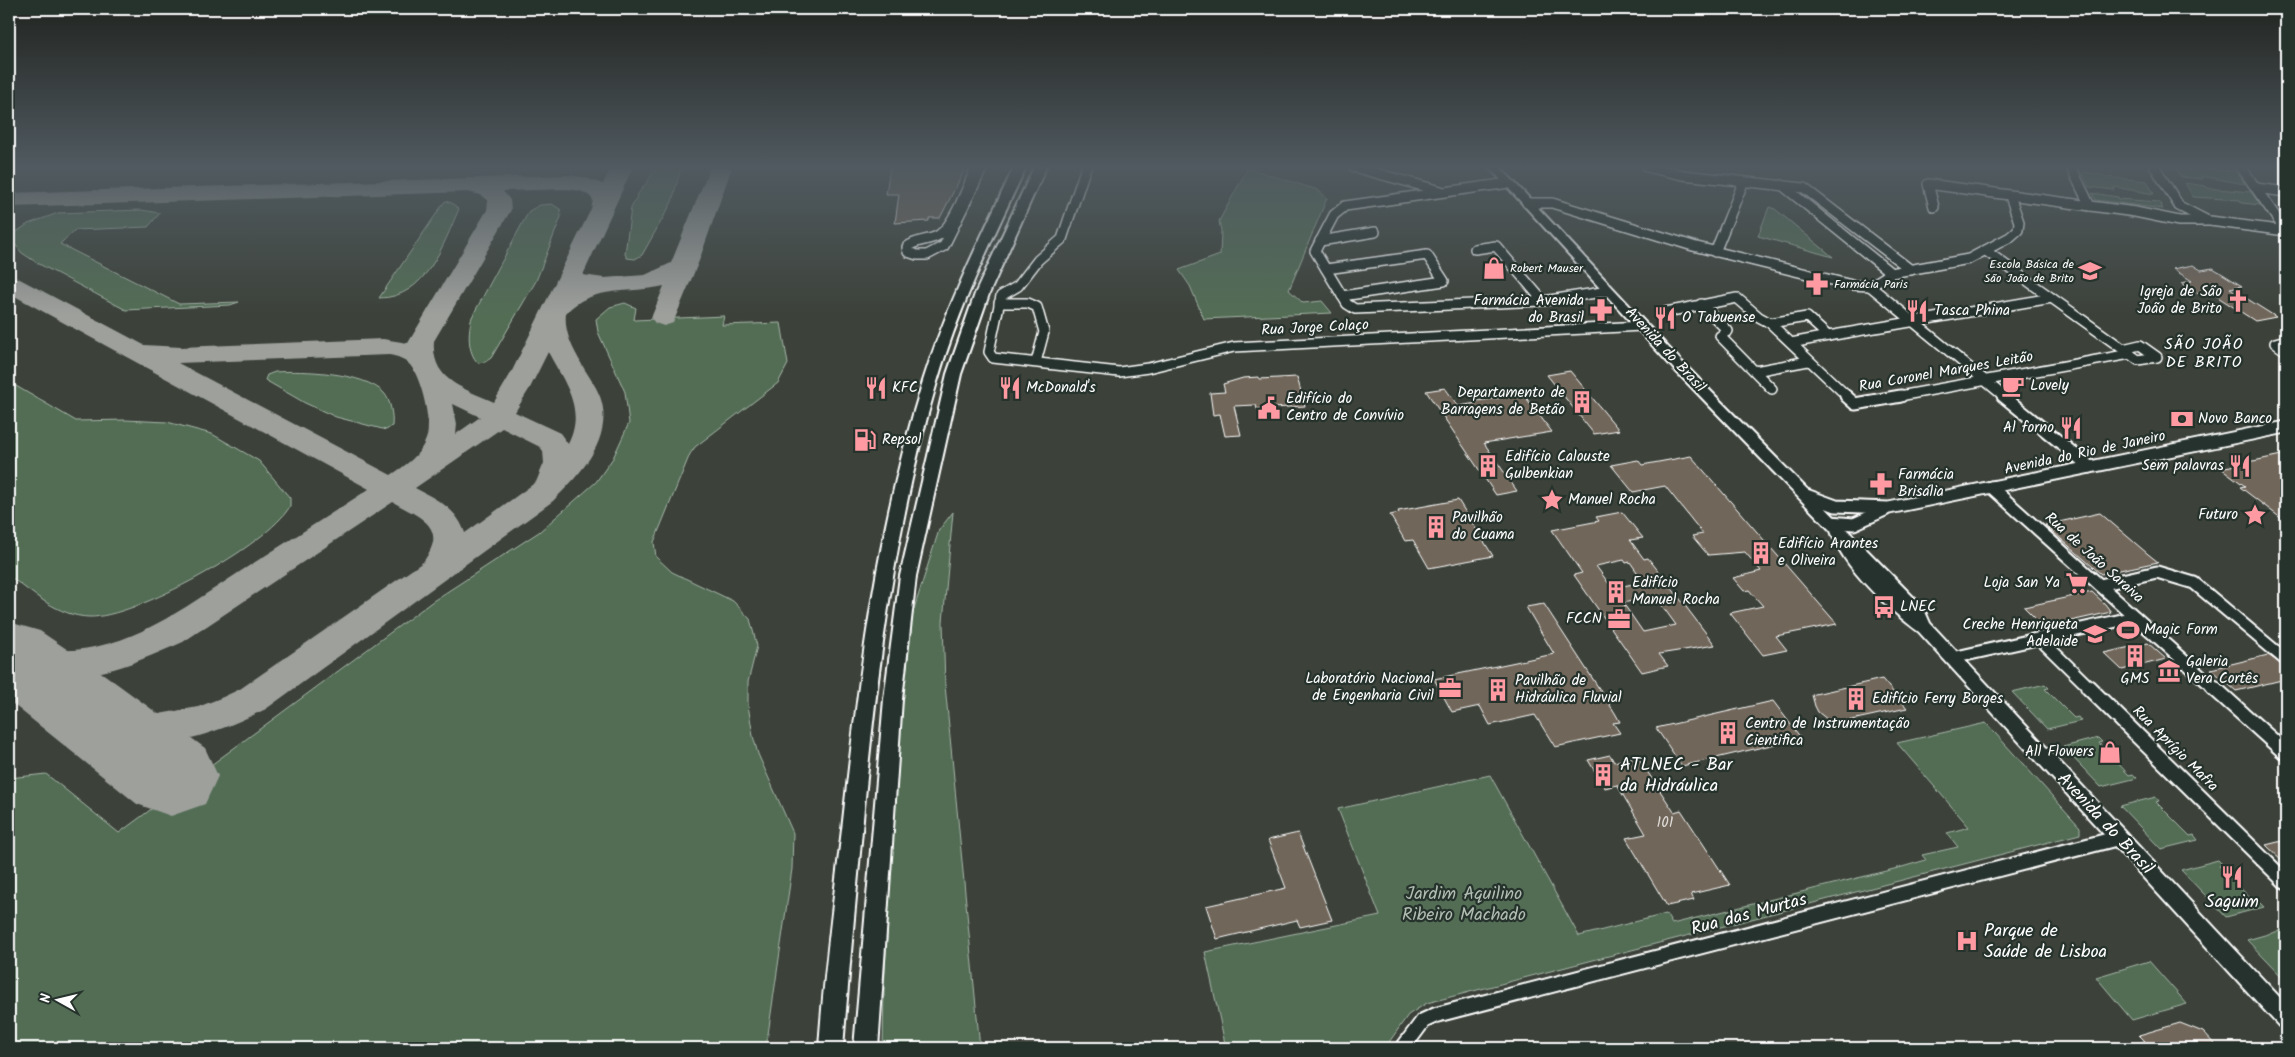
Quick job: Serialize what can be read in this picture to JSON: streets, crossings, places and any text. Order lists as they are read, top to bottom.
{
  "streets": {
    "main road": ["Avenida do Brasil"],
    "street": [
      "Rua Jorge Colaço",
      "Rua Coronel Marques Leitão",
      "Avenida do Rio de Janeiro",
      "Rua de João Saraiva",
      "Rua Aprígio Mafra",
      "Rua das Murtas"
    ]
  },
  "crossings": [
    ["Rua Jorge Colaço", "Avenida do Brasil"],
    ["Avenida do Brasil", "Avenida do Rio de Janeiro"],
    ["Avenida do Brasil", "Rua das Murtas"],
    ["Avenida do Rio de Janeiro", "Rua de João Saraiva"]
  ],
  "districts": ["SÃO JOÃO DE BRITO"],
  "parks": ["Jardim Aquilino Ribeiro Machado"],
  "places": {
    "shop": ["Robert Mauser", "All Flowers"],
    "school or university": ["Escola Básica de São João de Brito", "Creche Henriqueta Adelaide"],
    "pharmacy": ["Farmácia Paris", "Farmácia Avenida do Brasil", "Farmácia Brisália"],
    "church": ["Igreja de São João de Brito"],
    "restaurant": [
      "Tasca Phina",
      "O Tabuense",
      "KFC",
      "McDonald's",
      "Al forno",
      "Sem palavras",
      "Saguim"
    ],
    "cafe": ["Lovely"],
    "building": [
      "Departamento de Barragens de Betão",
      "Edifício Calouste Gulbenkian",
      "Pavilhão do Cuama",
      "Edifício Arantes e Oliveira",
      "Edifício Manuel Rocha",
      "GMS",
      "Pavilhão de Hidráulica Fluvial",
      "Edifício Ferry Borges",
      "Centro de Instrumentação Cientifica",
      "ATLNEC - Bar da Hidráulica"
    ],
    "public building": ["Edifício do Centro de Convívio"],
    "bank": ["Novo Banco"],
    "fuel station": ["Repsol"],
    "place": ["Manuel Rocha", "Futuro"],
    "supermarket": ["Loja San Ya"],
    "bus stop": ["LNEC"],
    "office": ["FCCN", "Laboratório Nacional de Engenharia Civil"],
    "sports": ["Magic Form"],
    "museum": ["Galeria Vera Cortês"],
    "hospital": ["Parque de Saúde de Lisboa"]
  },
  "house_numbers": ["101"],
  "north": "left"
}
